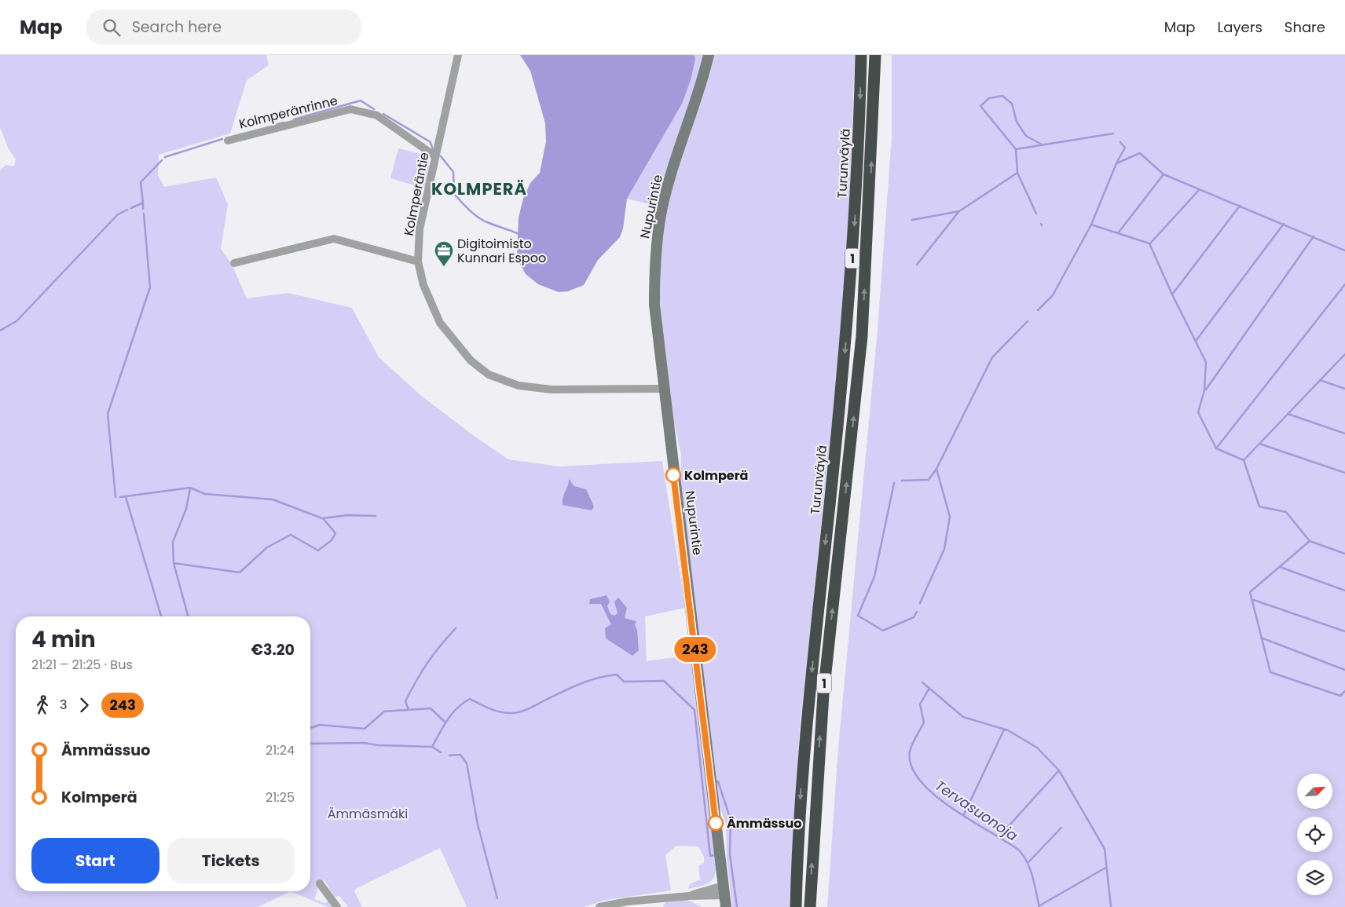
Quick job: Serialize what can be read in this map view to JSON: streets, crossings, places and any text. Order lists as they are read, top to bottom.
{
  "streets": {
    "highway": ["Turunväylä", "1"],
    "main road": ["Nupurintie"],
    "street": ["Kolmperänrinne", "Kolmperäntie"]
  },
  "crossings": [
    ["Kolmperänrinne", "Kolmperäntie"],
    ["Kolmperäntie", "Nupurintie"]
  ],
  "districts": ["KOLMPERÄ"],
  "water": ["Tervasuonoja"],
  "parks": ["Ämmäsmäki"],
  "places": {
    "office": ["Digitoimisto Kunnari Espoo"],
    "other": ["Kolmperä", "Ämmässuo"]
  },
  "lines": ["bus line 243"],
  "north": "top right",
  "page": {
    "header": "Map",
    "search": "Search here",
    "nav": ["Map", "Layers", "Share"],
    "on_map": "243",
    "heading": ["4 min", "21:21 – 21:25 · Bus", "€3.20"],
    "legs": ["3", "243"],
    "list": [
      {
        "name": "Ämmässuo",
        "value": "21:24"
      },
      {
        "name": "Kolmperä",
        "value": "21:25"
      }
    ],
    "buttons": ["Start", "Tickets"]
  }
}
